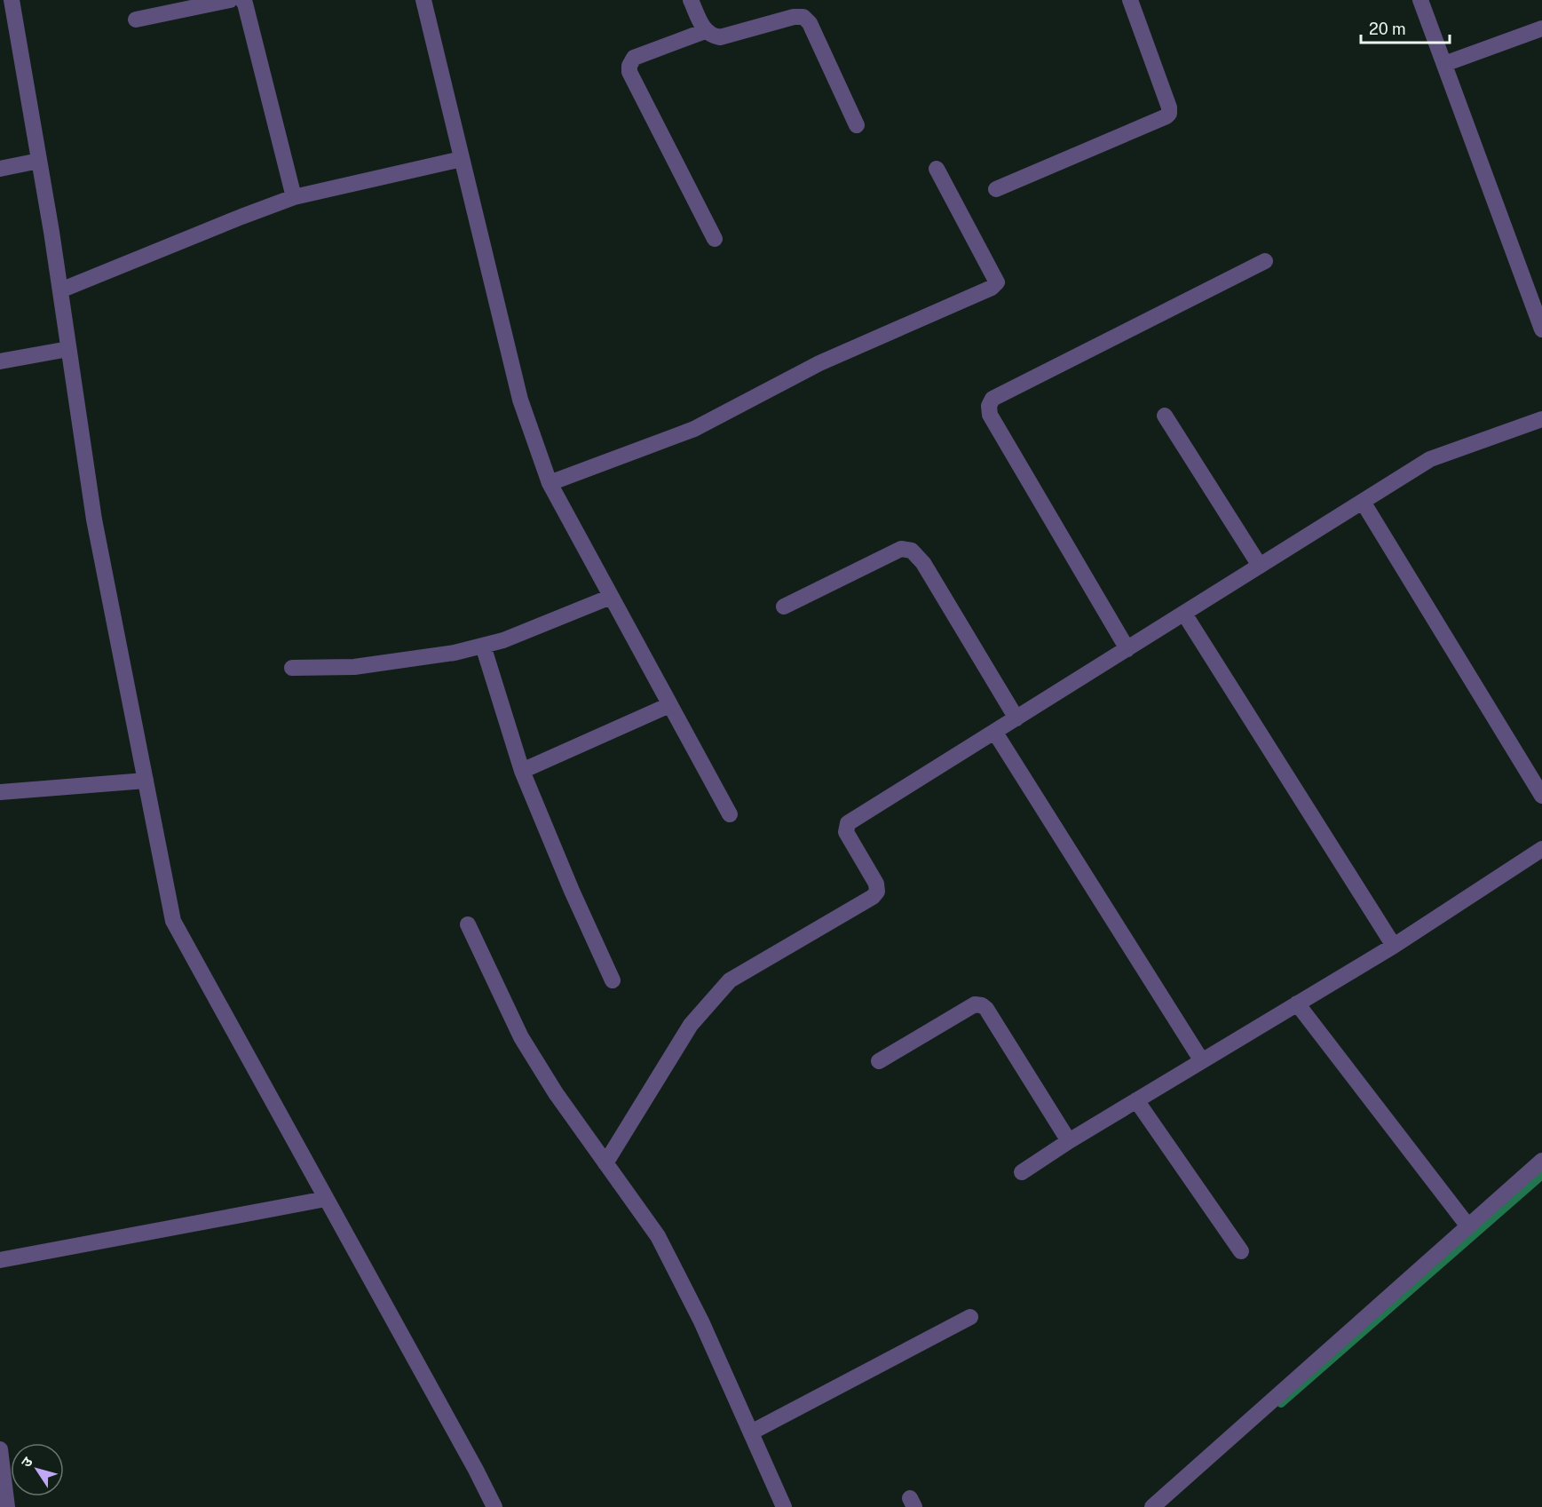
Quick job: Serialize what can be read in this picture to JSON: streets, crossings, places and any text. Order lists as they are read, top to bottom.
{
  "scale_bar": "20 m",
  "north": "top left"
}
